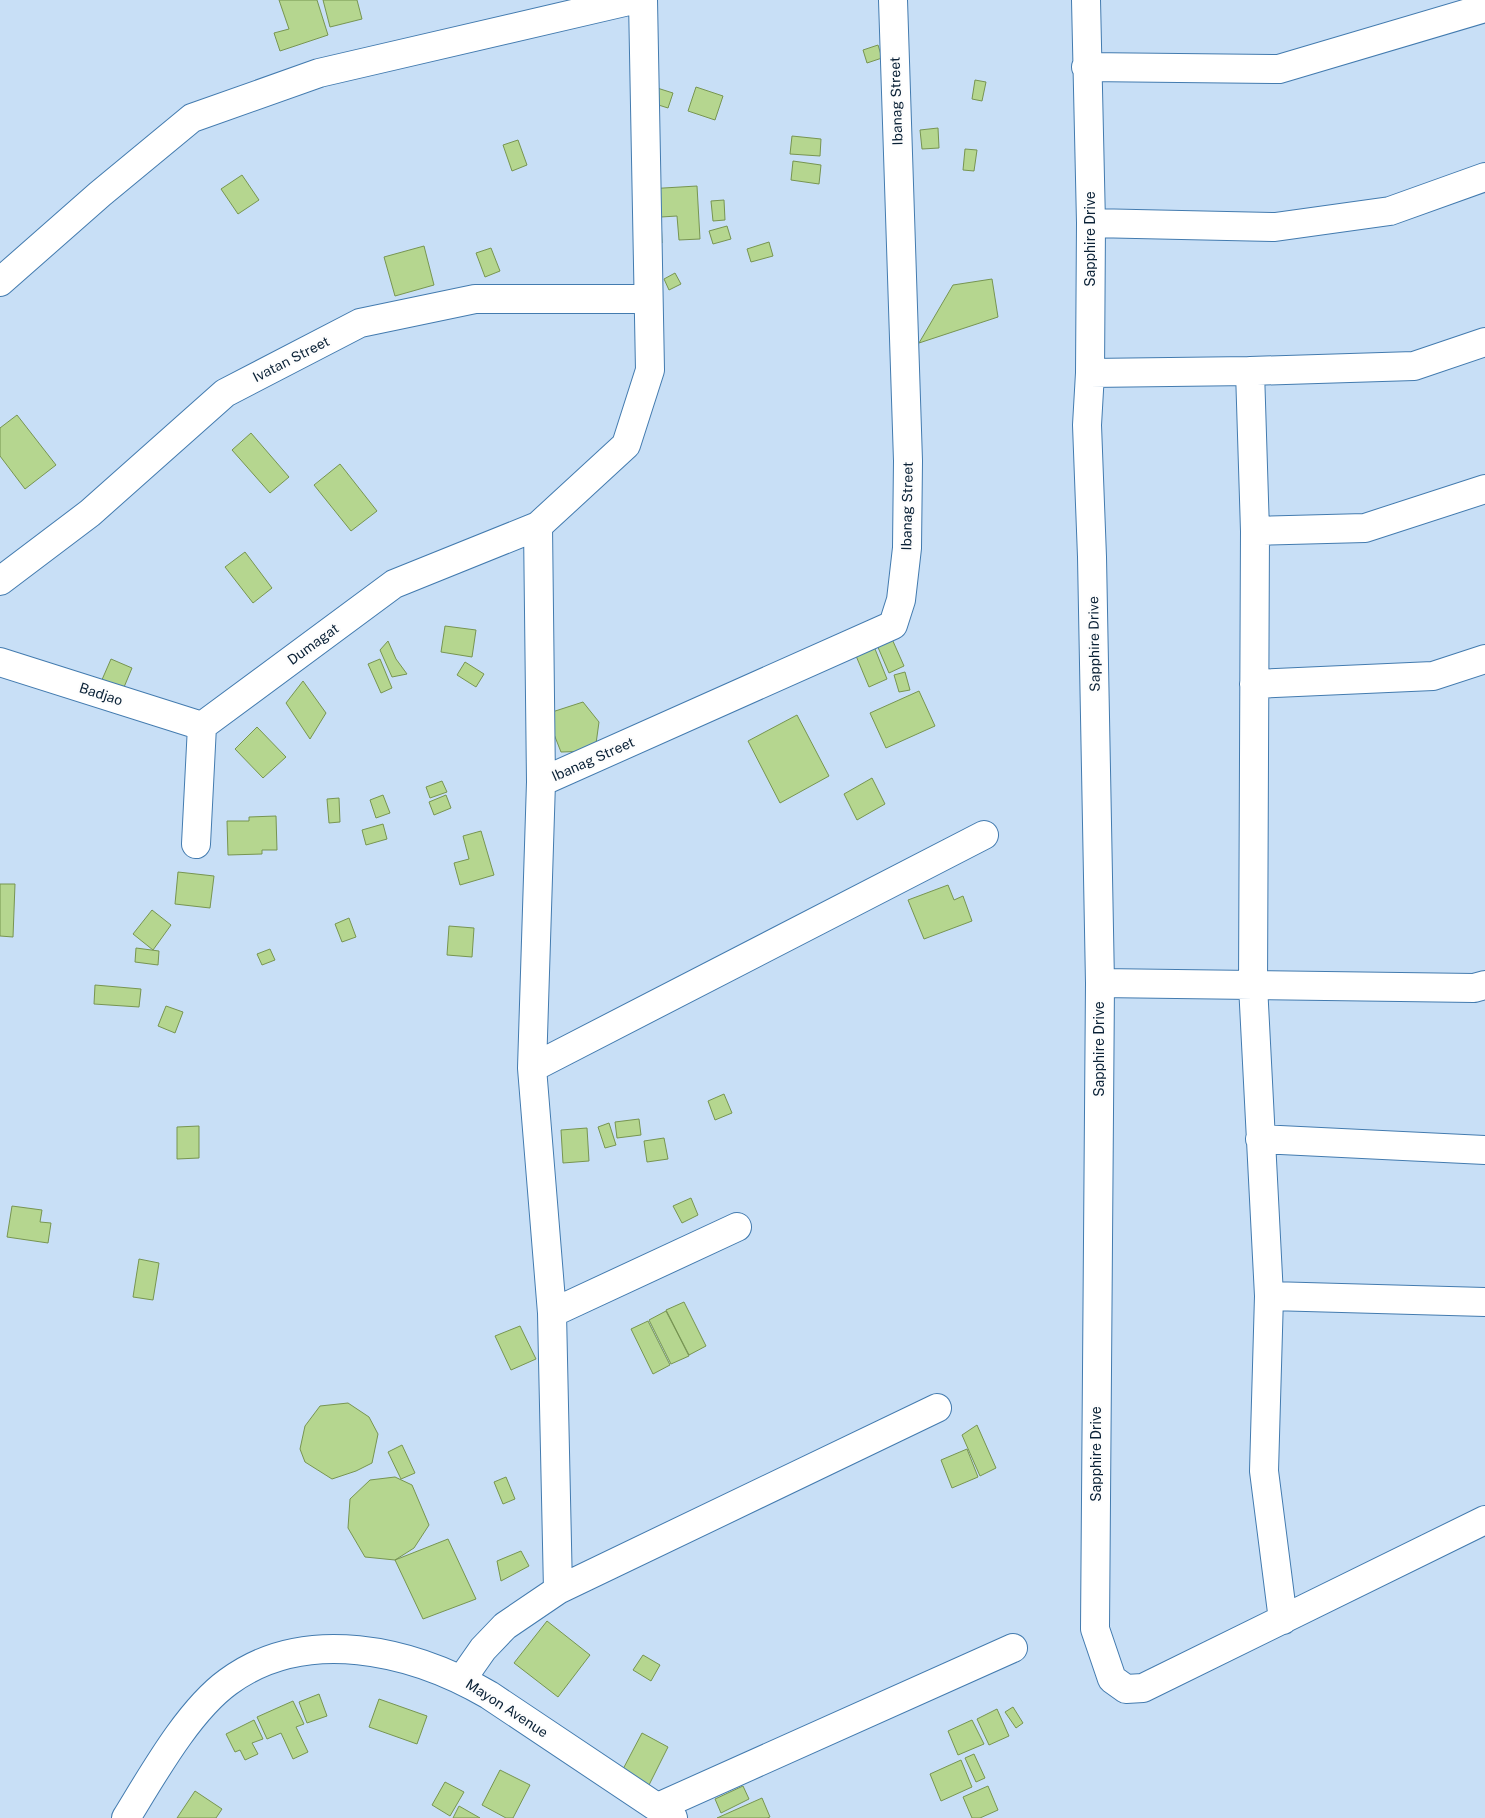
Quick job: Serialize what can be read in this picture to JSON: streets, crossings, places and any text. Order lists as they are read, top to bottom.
{
  "streets": {
    "street": [
      "Ibanag Street",
      "Sapphire Drive",
      "Ivatan Street",
      "Dumagat",
      "Badjao",
      "Mayon Avenue"
    ]
  },
  "crossings": [
    ["Dumagat", "Badjao"]
  ]
}
